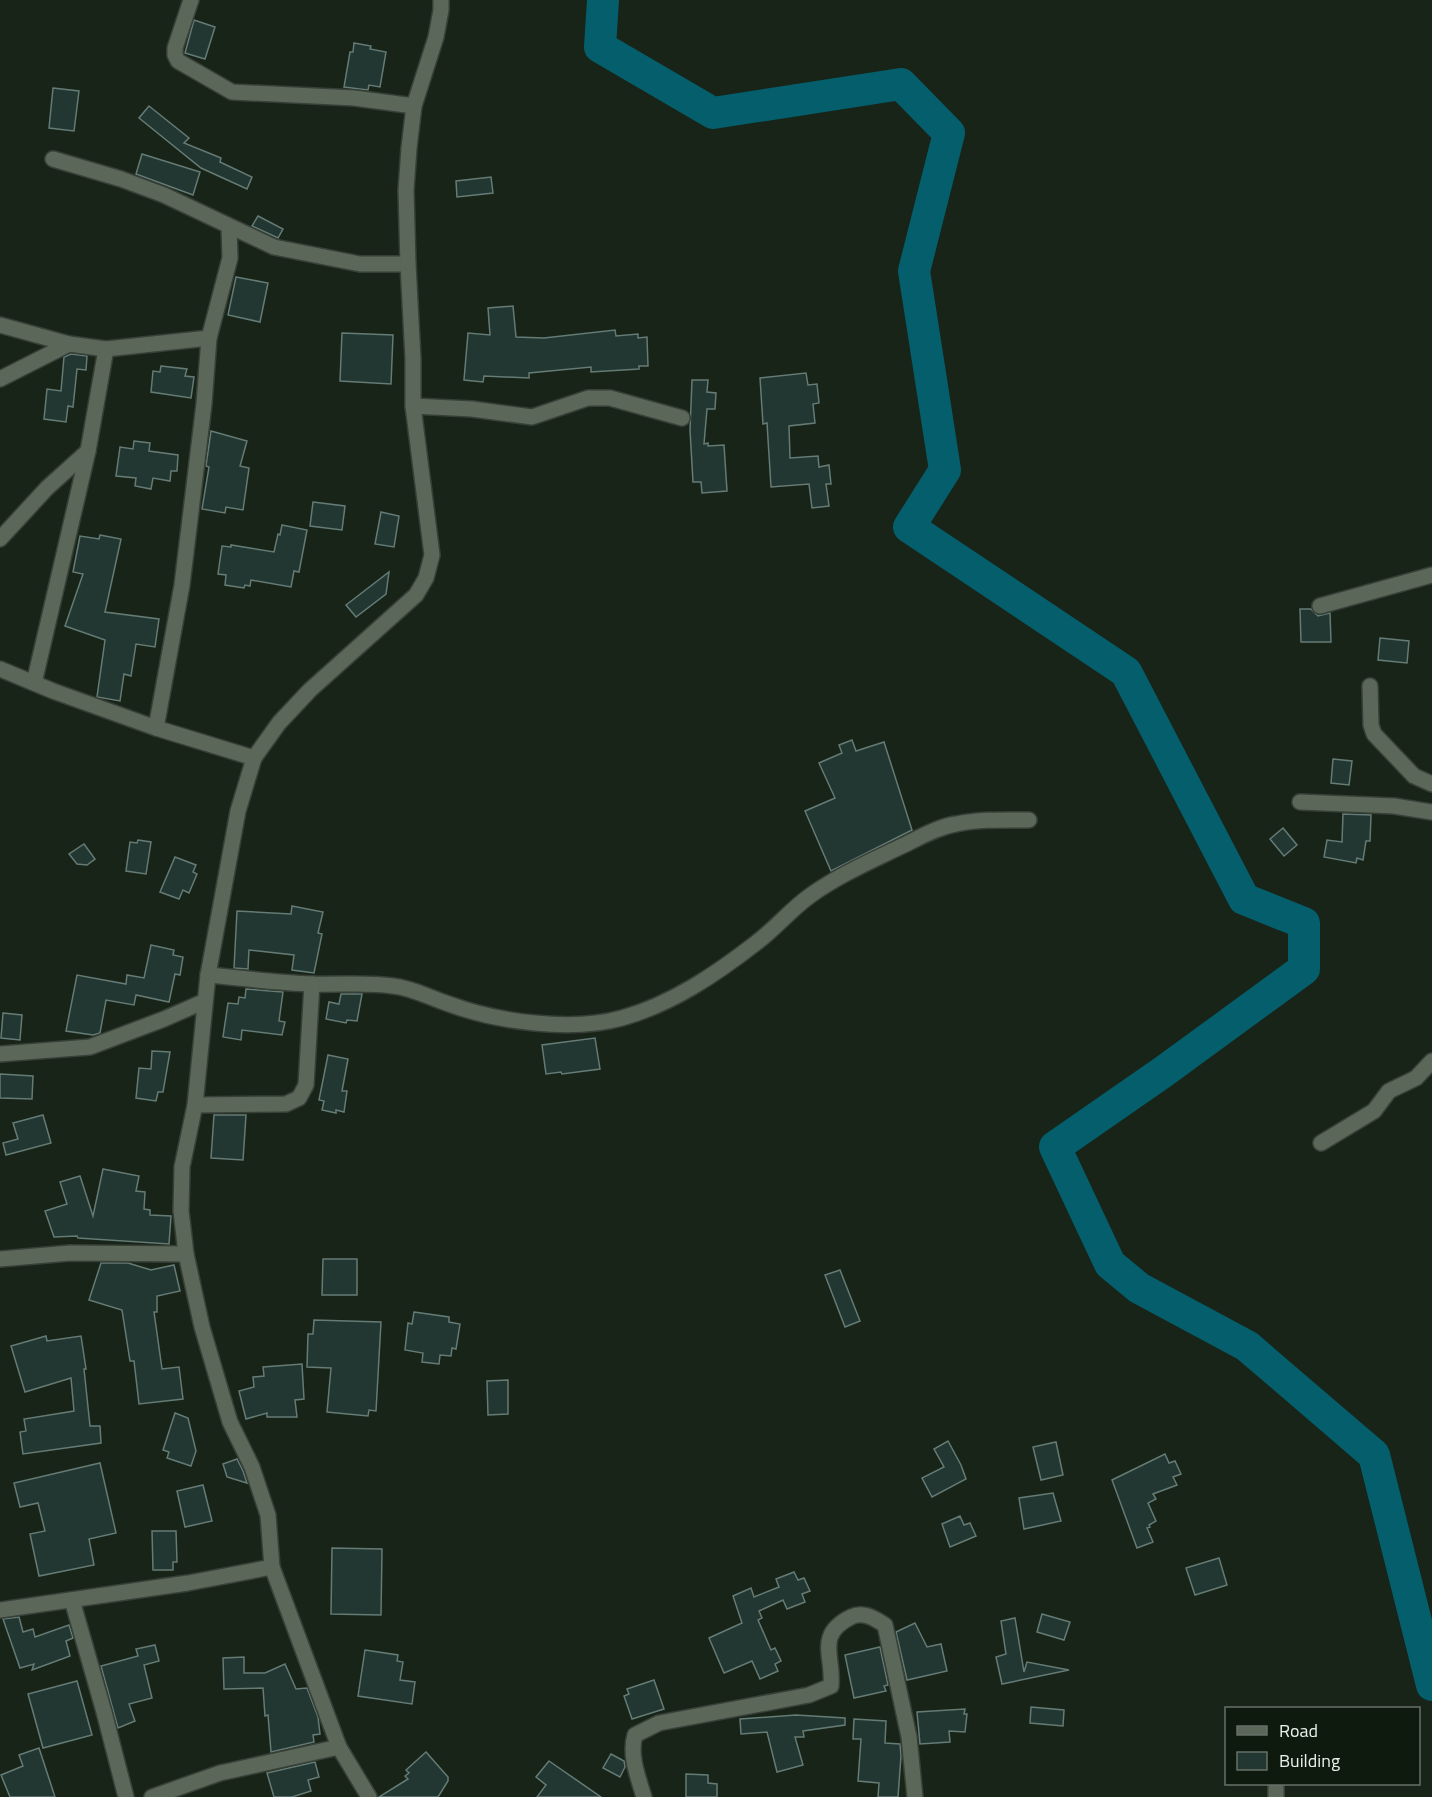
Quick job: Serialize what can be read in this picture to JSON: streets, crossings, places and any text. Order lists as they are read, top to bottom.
{
  "legend": ["Road", "Building"]
}
